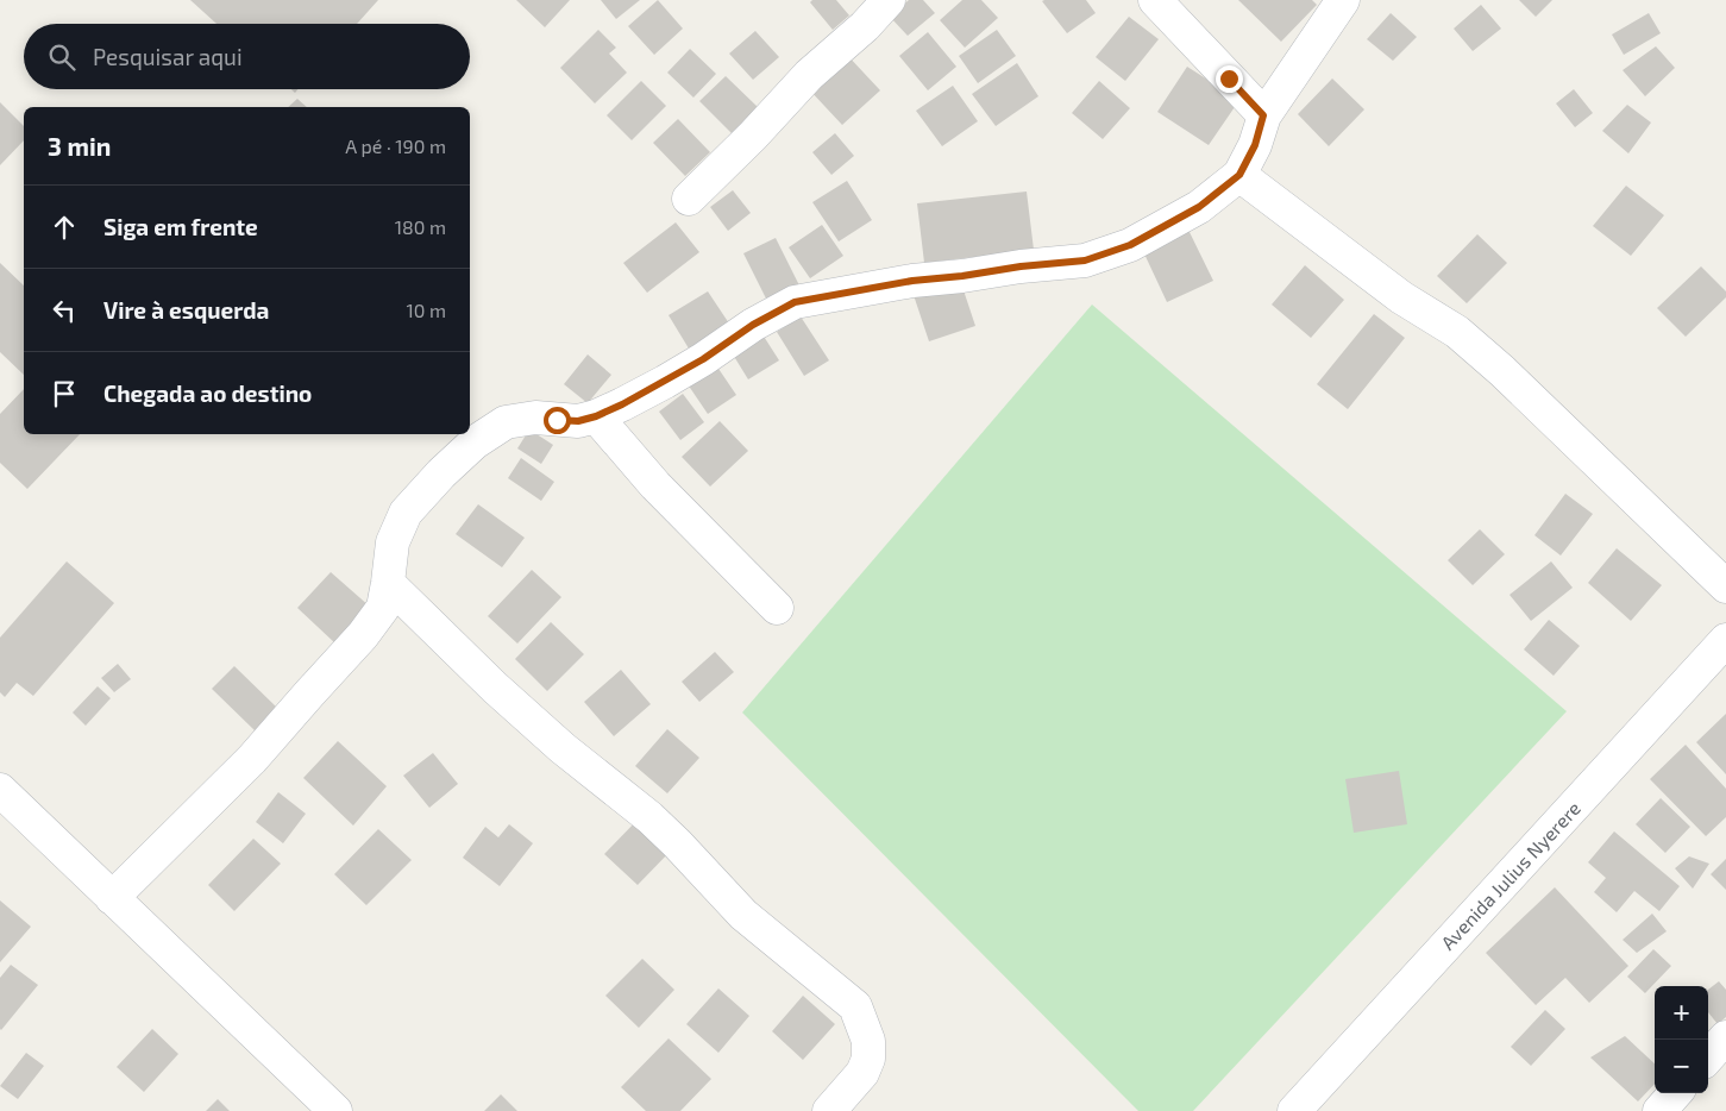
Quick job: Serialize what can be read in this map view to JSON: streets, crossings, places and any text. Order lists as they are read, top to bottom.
{
  "streets": {
    "street": ["Avenida Julius Nyerere"]
  },
  "page": {
    "search": "Pesquisar aqui",
    "heading": ["3 min", "A pé · 190 m"],
    "list": [
      ["Siga em frente", "180 m"],
      ["Vire à esquerda", "10 m"],
      "Chegada ao destino"
    ],
    "map_buttons": ["+", "−"]
  }
}
